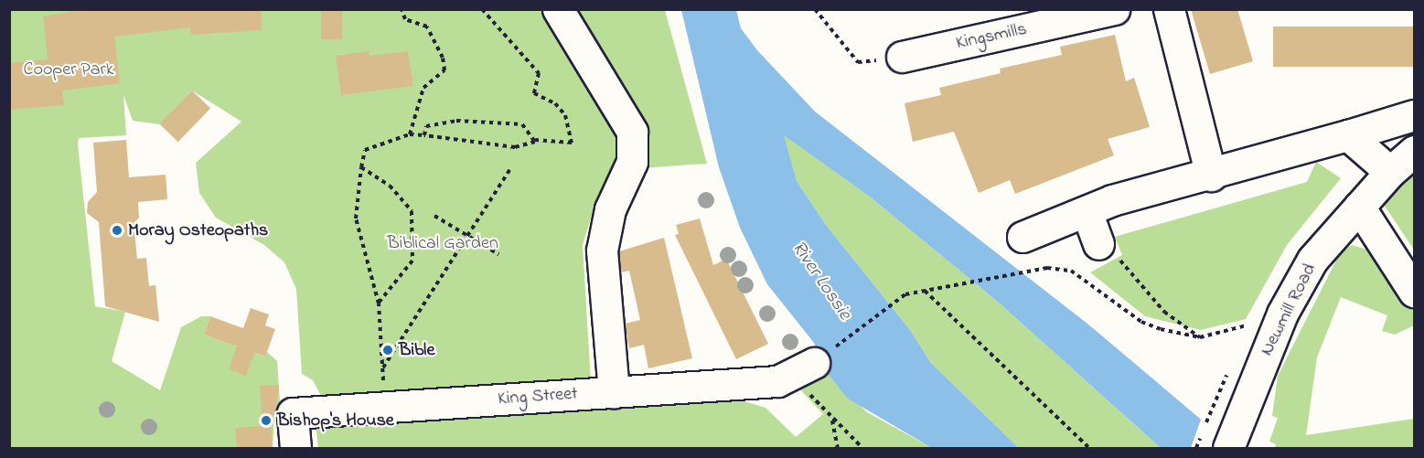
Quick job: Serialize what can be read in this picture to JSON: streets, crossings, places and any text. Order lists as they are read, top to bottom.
{
  "streets": {
    "street": ["Kingsmills", "Newmill Road", "King Street"]
  },
  "water": ["River Lossie"],
  "parks": ["Cooper Park", "Biblical Garden"],
  "places": ["Moray Osteopaths", "Bible", "Bishop's House"]
}
